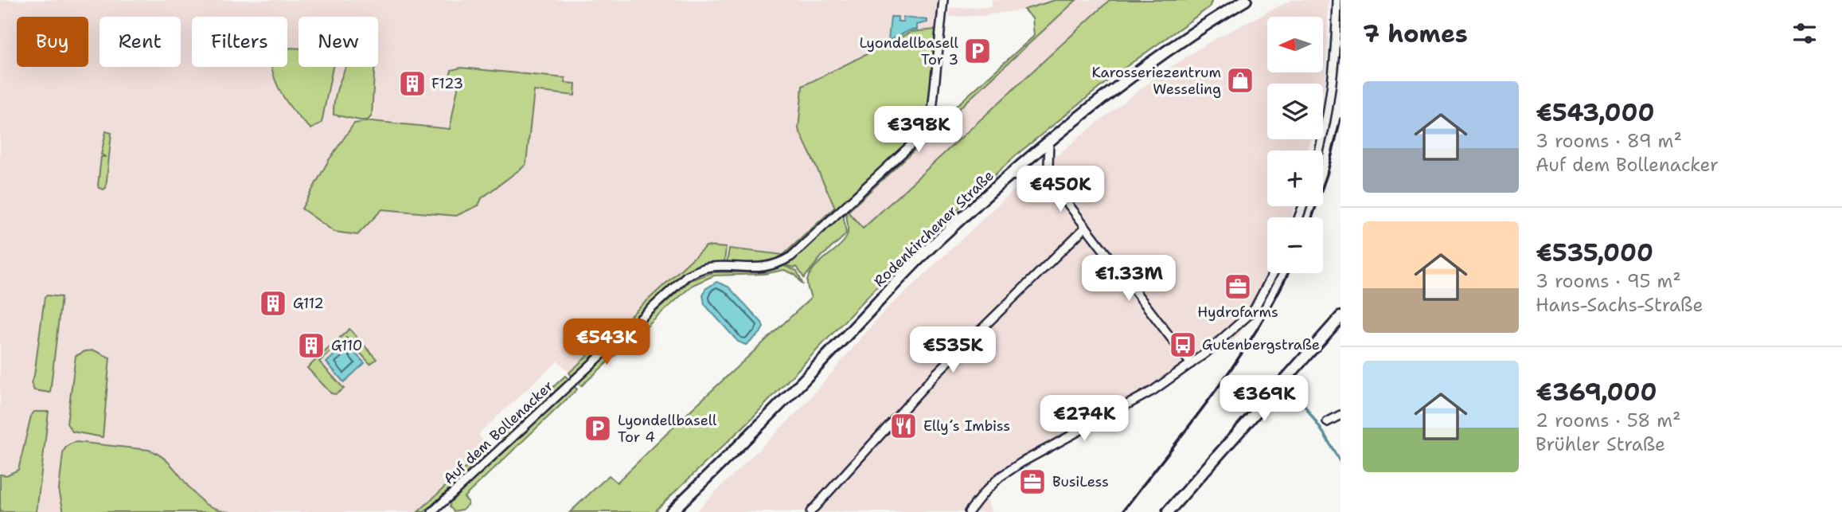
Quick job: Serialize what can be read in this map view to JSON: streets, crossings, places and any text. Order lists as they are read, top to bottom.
{
  "streets": {
    "main road": ["Rodenkirchener Straße"],
    "street": ["Auf dem Bollenacker"]
  },
  "places": {
    "parking": ["Lyondellbasell Tor 3", "Lyondellbasell Tor 4"],
    "shop": ["Karosseriezentrum Wesseling"],
    "building": ["F123", "G112", "G110"],
    "office": ["Hydrofarms", "BusiLess"],
    "bus stop": ["Gutenbergstraße"],
    "restaurant": ["Elly´s Imbiss"]
  },
  "north": "left",
  "page": {
    "heading": "7 homes",
    "map_buttons": ["+", "−"],
    "chip": [
      "Buy",
      "Rent",
      "Filters",
      "New"
    ],
    "list": [
      {
        "name": "€543,000",
        "note": "3 rooms · 89 m² · Auf dem Bollenacker"
      },
      {
        "name": "€535,000",
        "note": "3 rooms · 95 m² · Hans-Sachs-Straße"
      },
      {
        "name": "€369,000",
        "note": "2 rooms · 58 m² · Brühler Straße"
      }
    ],
    "price": [
      "€398K",
      "€450K",
      "€1.33M",
      "€543K",
      "€535K",
      "€369K",
      "€274K"
    ]
  }
}
